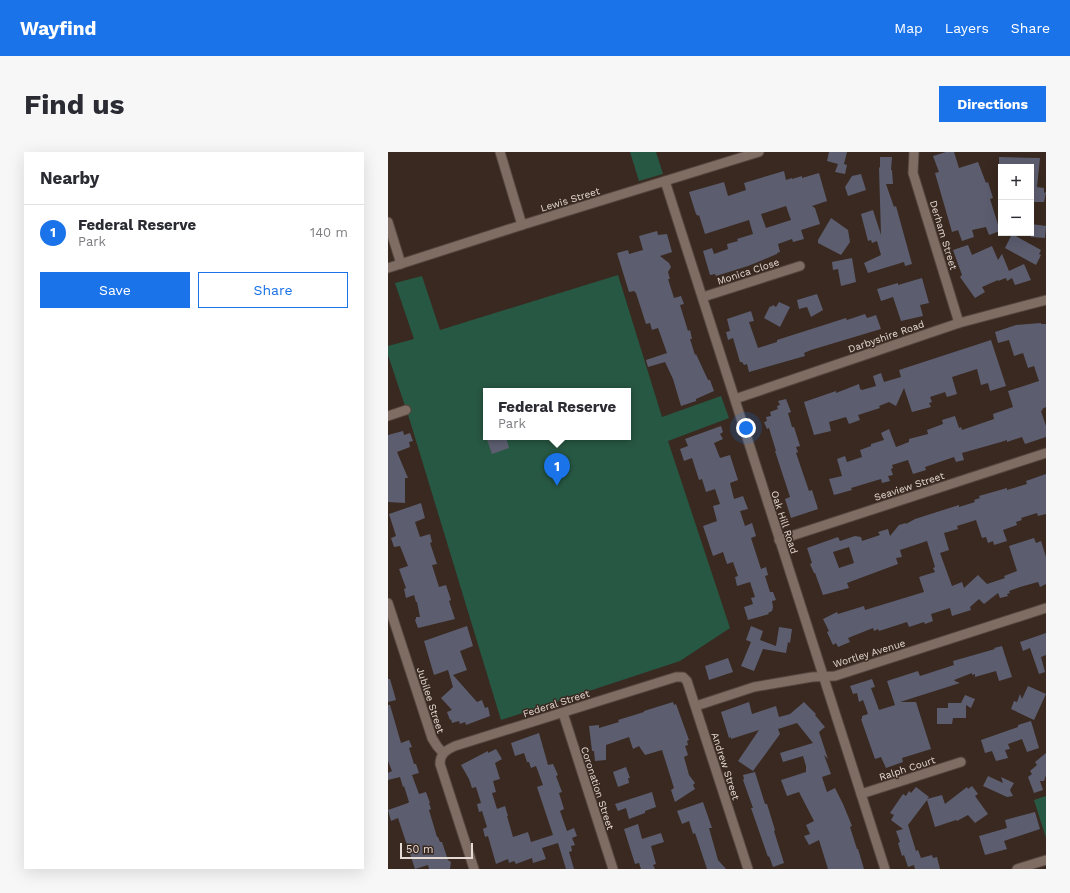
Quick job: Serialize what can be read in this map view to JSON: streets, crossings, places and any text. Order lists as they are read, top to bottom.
{
  "streets": {
    "street": [
      "Lewis Street",
      "Derham Street",
      "Monica Close",
      "Darbyshire Road",
      "Seaview Street",
      "Oak Hill Road",
      "Wortley Avenue",
      "Jubilee Street",
      "Federal Street",
      "Andrew Street",
      "Ralph Court",
      "Coronation Street"
    ]
  },
  "crossings": [
    ["Lewis Street", "Oak Hill Road"],
    ["Derham Street", "Darbyshire Road"],
    ["Monica Close", "Oak Hill Road"],
    ["Darbyshire Road", "Oak Hill Road"],
    ["Seaview Street", "Oak Hill Road"],
    ["Oak Hill Road", "Wortley Avenue"],
    ["Oak Hill Road", "Ralph Court"],
    ["Wortley Avenue", "Andrew Street"],
    ["Jubilee Street", "Federal Street"],
    ["Federal Street", "Andrew Street"],
    ["Federal Street", "Coronation Street"]
  ],
  "scale_bar": "50 m",
  "page": {
    "header": "Wayfind",
    "nav": ["Map", "Layers", "Share"],
    "buttons": [
      "Directions",
      ["Save", "Share"]
    ],
    "title": "Find us",
    "heading": "Nearby",
    "map_buttons": ["+", "−"],
    "list": [
      {
        "mark": "1",
        "name": "Federal Reserve",
        "note": "Park",
        "value": "140 m"
      }
    ],
    "popup": ["Federal Reserve", "Park"],
    "pins": "1",
    "scale": "50 m"
  }
}
